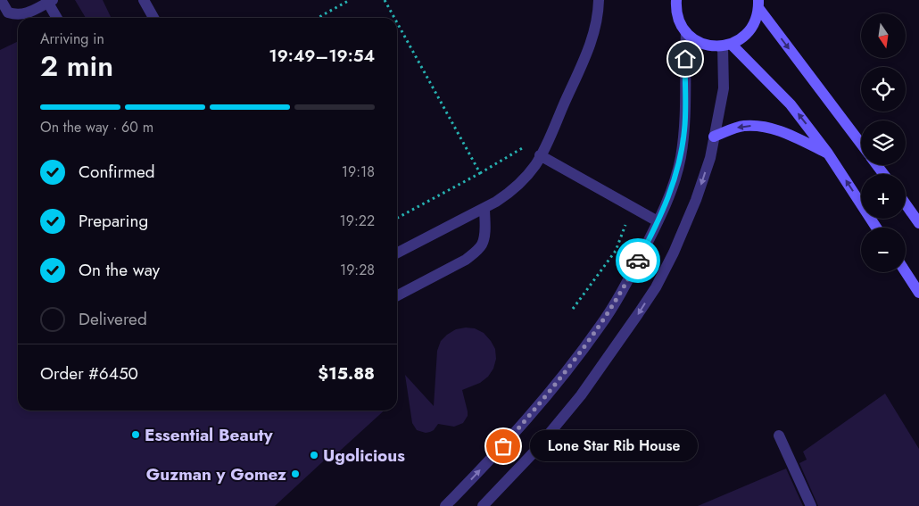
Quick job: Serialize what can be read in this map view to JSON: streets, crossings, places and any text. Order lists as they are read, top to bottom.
{
  "places": [
    "Essential Beauty",
    "Lone Star Rib House",
    "Ugolicious",
    "Guzman y Gomez"
  ],
  "north": "bottom",
  "page": {
    "map_buttons": ["+", "−"],
    "heading": ["2 min", "Arriving in", "19:49–19:54"],
    "panel": ["Order #6450", "$15.88"],
    "bar": "On the way · 60 m",
    "list": [
      ["Confirmed", "19:18"],
      ["Preparing", "19:22"],
      ["On the way", "19:28"],
      "Delivered"
    ],
    "bubble": "Lone Star Rib House"
  }
}
